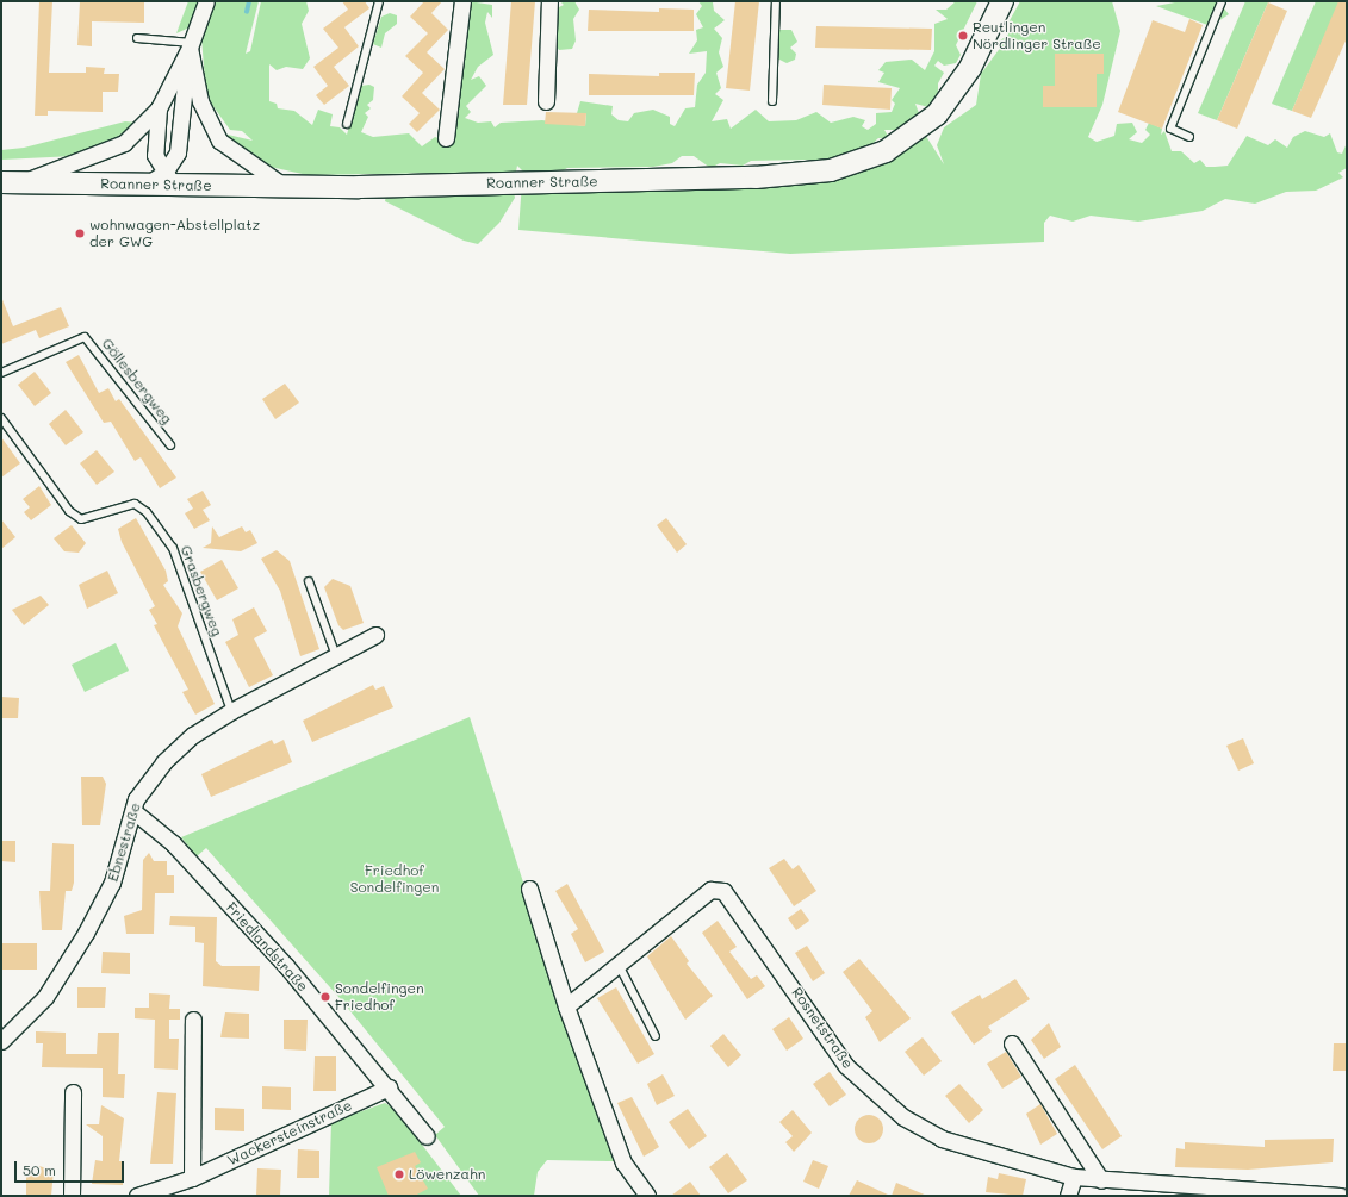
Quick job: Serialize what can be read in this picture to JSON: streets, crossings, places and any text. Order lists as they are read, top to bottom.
{
  "streets": {
    "street": [
      "Roanner Straße",
      "Ebnestraße",
      "Friedlandstraße",
      "Rosnetstraße",
      "Wackersteinstraße"
    ],
    "lane": ["Göllesbergweg", "Grasbergweg"]
  },
  "crossings": [
    ["Grasbergweg", "Ebnestraße"],
    ["Ebnestraße", "Friedlandstraße"],
    ["Friedlandstraße", "Wackersteinstraße"]
  ],
  "parks": ["Friedhof Sondelfingen"],
  "places": [
    "Reutlingen Nördlinger Straße",
    "wohnwagen-Abstellplatz der GWG",
    "Sondelfingen Friedhof",
    "Löwenzahn"
  ],
  "scale_bar": "50 m"
}
